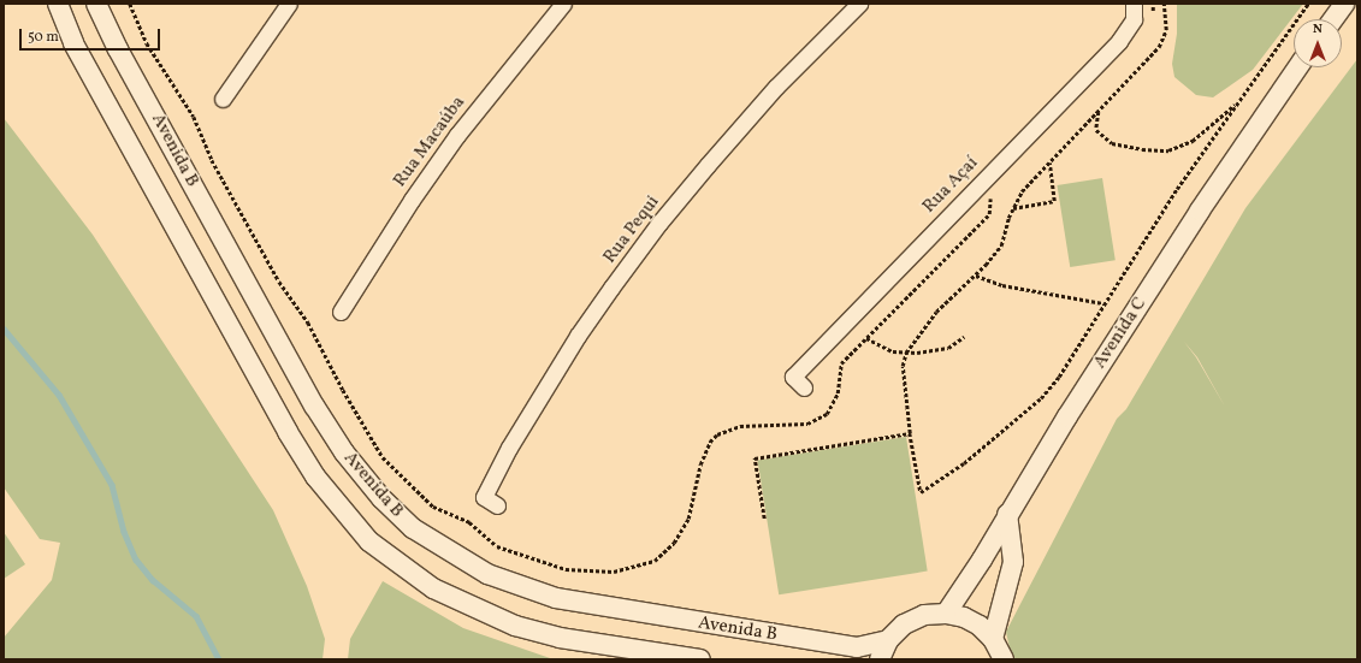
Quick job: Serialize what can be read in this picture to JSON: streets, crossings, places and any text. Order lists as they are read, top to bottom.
{
  "streets": {
    "street": [
      "Rua Macaúba",
      "Avenida B",
      "Rua Açaí",
      "Rua Pequi",
      "Avenida C"
    ]
  },
  "scale_bar": "50 m",
  "north": "top"
}
